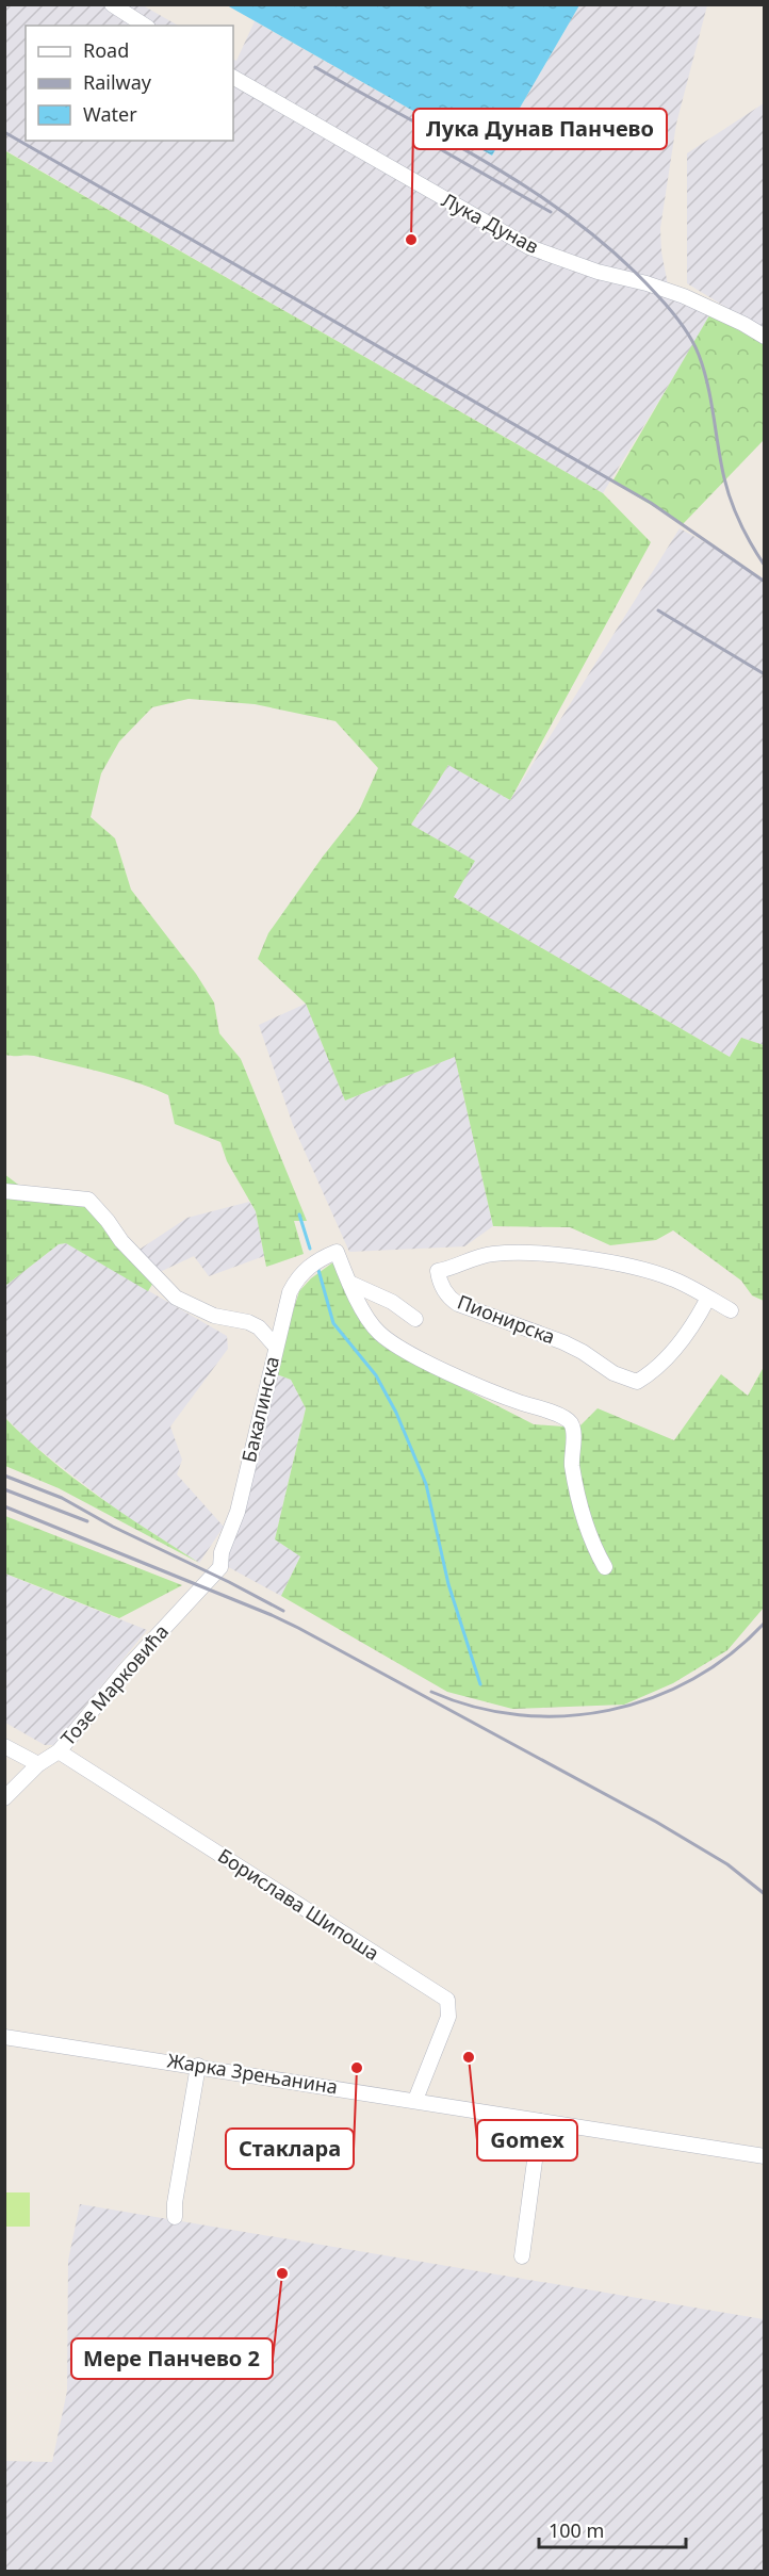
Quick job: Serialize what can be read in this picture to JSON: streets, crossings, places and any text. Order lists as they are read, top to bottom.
{
  "streets": {
    "street": [
      "Лука Дунав",
      "Пионирска",
      "Бакалинска",
      "Тозе Марковића",
      "Борислава Шипоша",
      "Жарка Зрењанина"
    ]
  },
  "crossings": [
    ["Бакалинска", "Тозе Марковића"],
    ["Тозе Марковића", "Борислава Шипоша"],
    ["Борислава Шипоша", "Жарка Зрењанина"]
  ],
  "places": [
    "Лука Дунав Панчево",
    "Gomex",
    "Стаклара",
    "Мере Панчево 2"
  ],
  "legend": ["Road", "Railway", "Water"],
  "scale_bar": "100 m"
}
